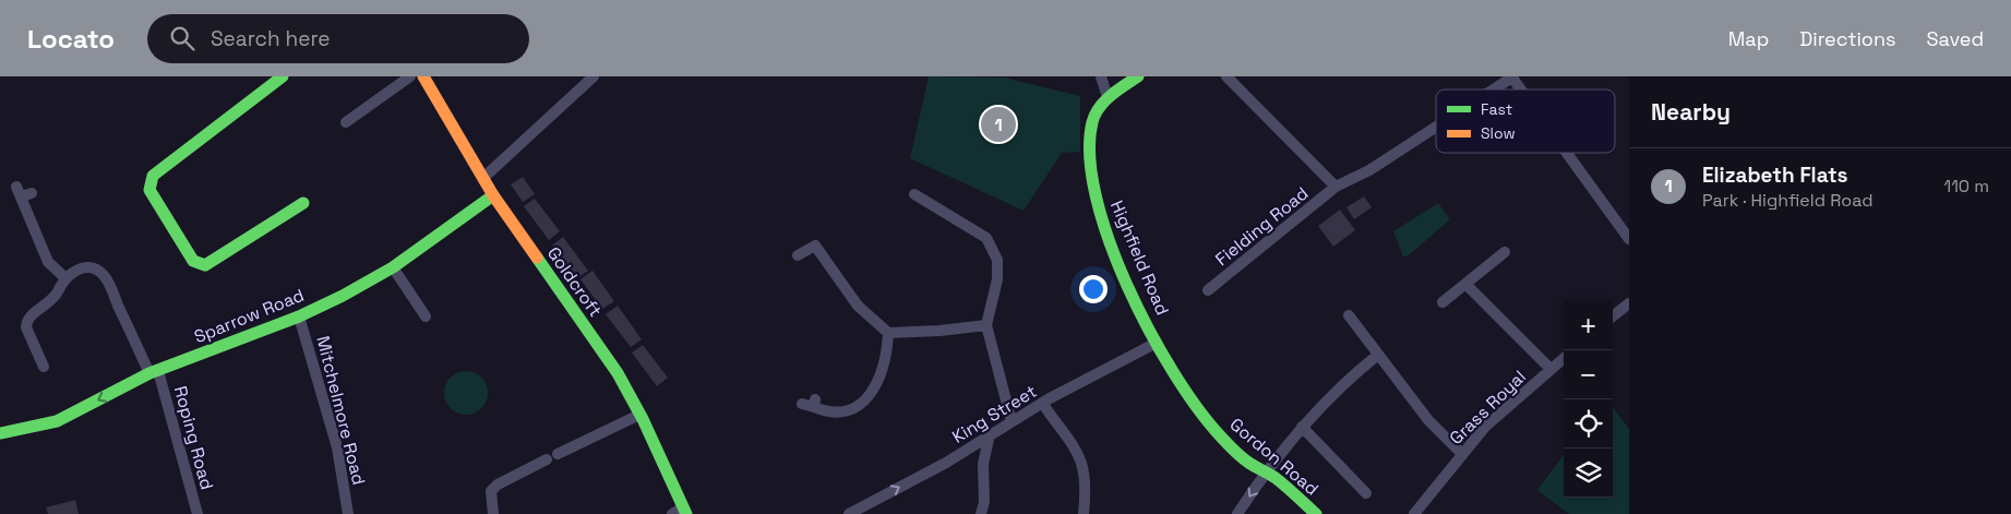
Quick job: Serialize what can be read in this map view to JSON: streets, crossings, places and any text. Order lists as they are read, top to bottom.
{
  "streets": {
    "street": [
      "Fielding Road",
      "Highfield Road",
      "Goldcroft",
      "Sparrow Road",
      "Grass Royal",
      "Mitchelmore Road",
      "King Street",
      "Roping Road",
      "Gordon Road"
    ]
  },
  "crossings": [
    ["Highfield Road", "King Street"],
    ["Highfield Road", "Gordon Road"],
    ["Goldcroft", "Sparrow Road"],
    ["Sparrow Road", "Mitchelmore Road"],
    ["Sparrow Road", "Roping Road"],
    ["King Street", "Gordon Road"]
  ],
  "one_way": ["King Street"],
  "legend": ["Fast", "Slow"],
  "page": {
    "header": "Locato",
    "search": "Search here",
    "nav": ["Map", "Directions", "Saved"],
    "heading": "Nearby",
    "pins": "1",
    "list": [
      {
        "mark": "1",
        "name": "Elizabeth Flats",
        "note": "Park · Highfield Road",
        "value": "110 m"
      }
    ],
    "map_buttons": ["+", "−"]
  }
}
